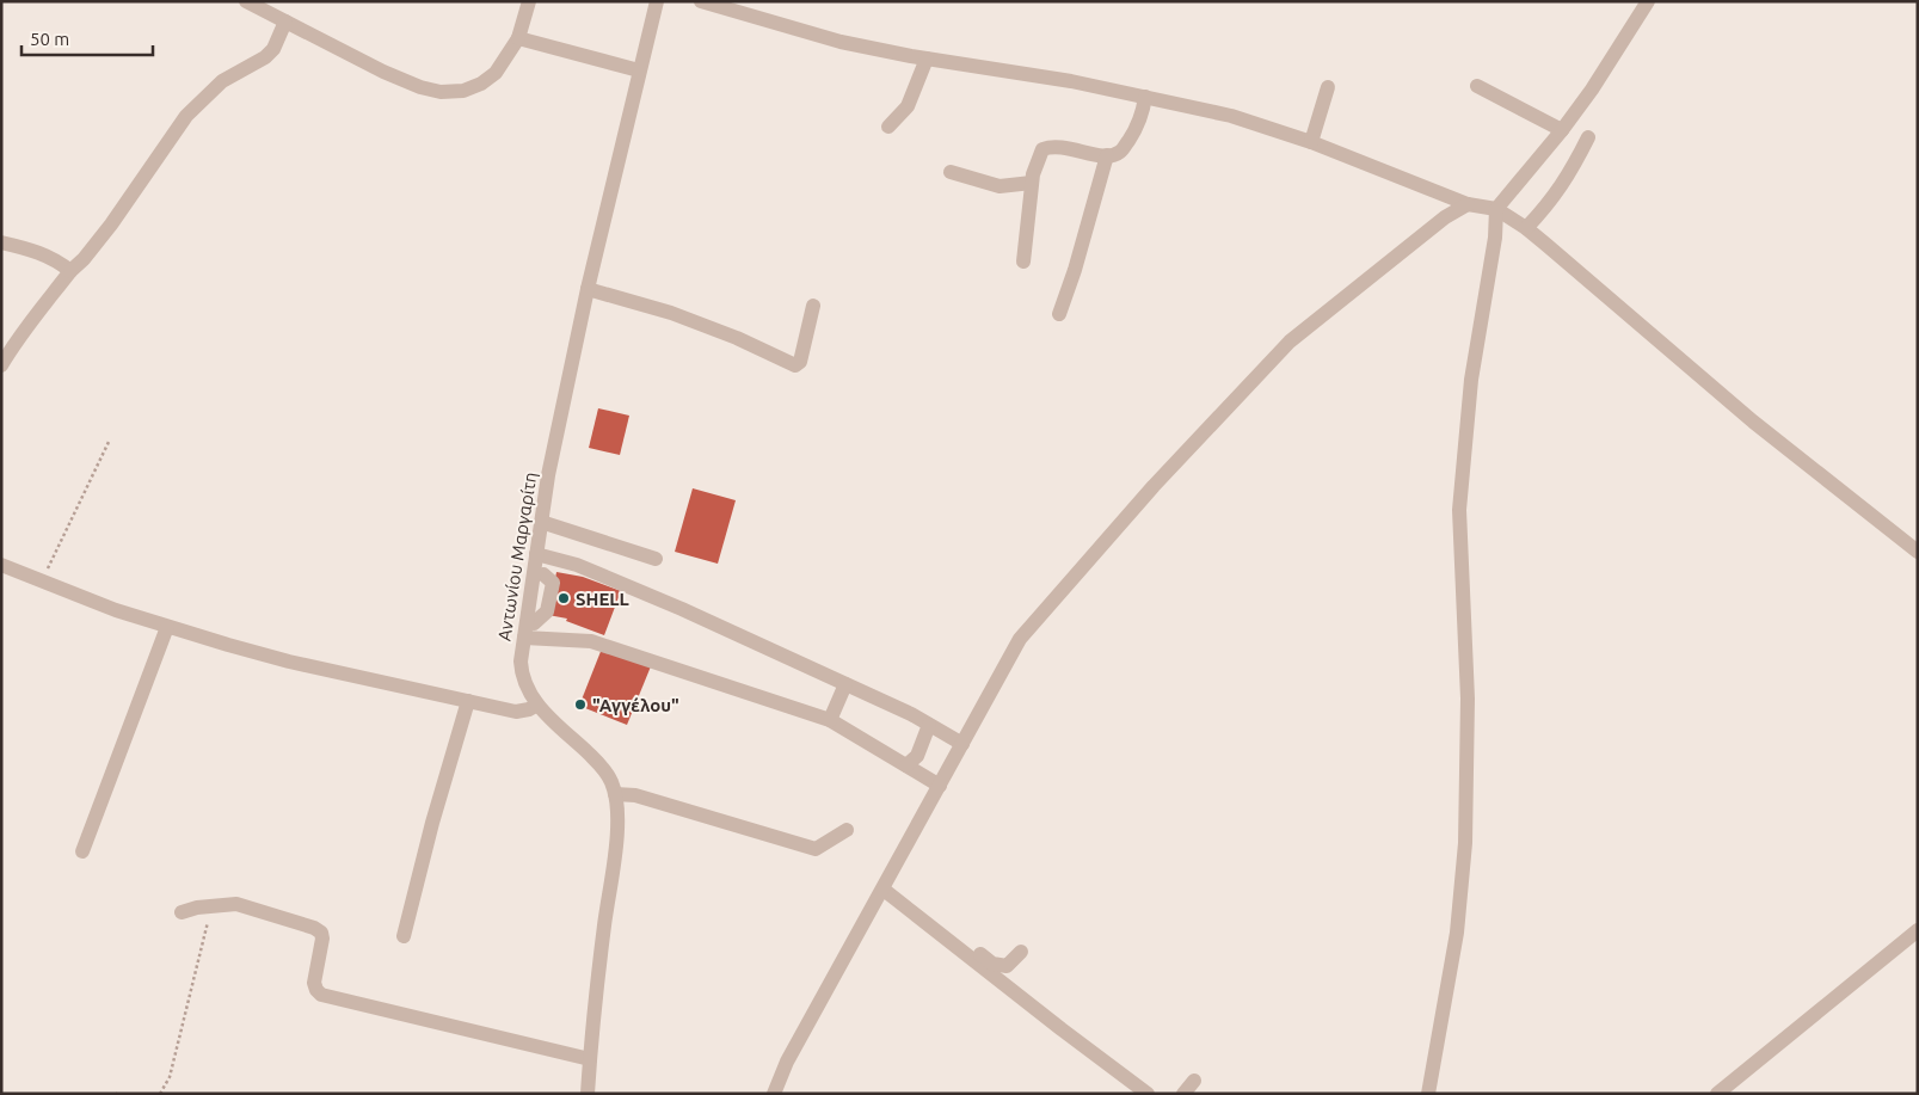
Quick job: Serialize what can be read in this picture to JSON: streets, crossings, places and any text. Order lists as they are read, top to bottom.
{
  "streets": {
    "street": ["Αντωνίου Μαργαρίτη"]
  },
  "places": ["SHELL", "\"Αγγέλου\""],
  "scale_bar": "50 m"
}
